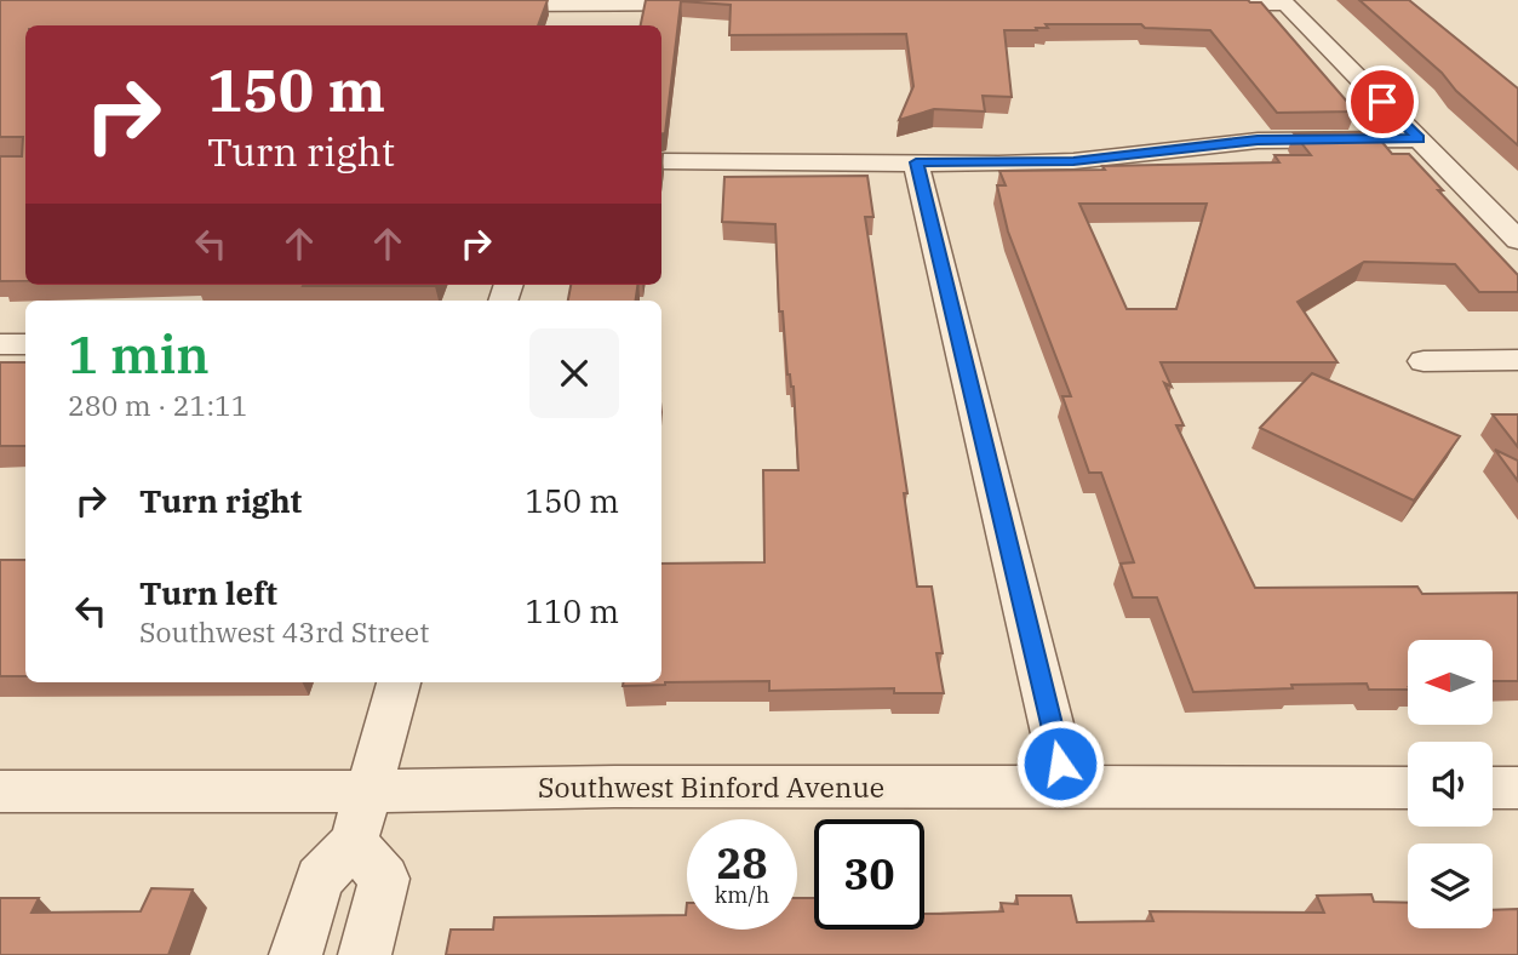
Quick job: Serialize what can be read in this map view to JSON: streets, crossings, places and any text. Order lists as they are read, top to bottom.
{
  "streets": {
    "street": ["Southwest Binford Avenue"]
  },
  "north": "left",
  "page": {
    "turn": ["150 m", "Turn right"],
    "heading": ["1 min", "280 m · 21:11"],
    "list": [
      {
        "name": "Turn right",
        "value": "150 m"
      },
      {
        "name": "Turn left",
        "note": "Southwest 43rd Street",
        "value": "110 m"
      }
    ],
    "speed": "28 km/h",
    "limit": "30"
  }
}
